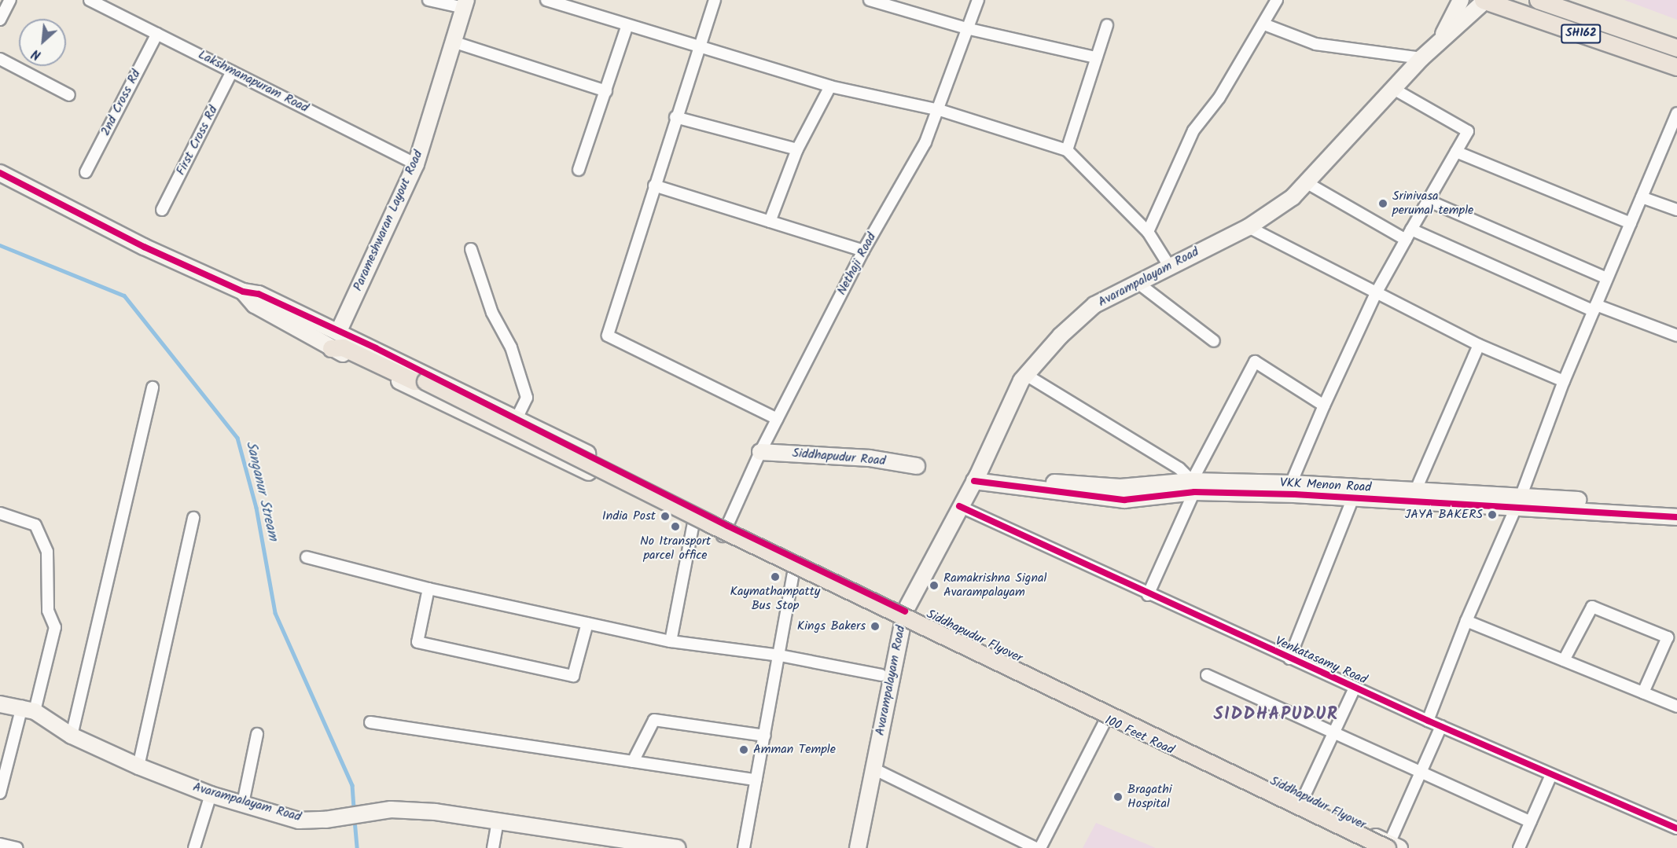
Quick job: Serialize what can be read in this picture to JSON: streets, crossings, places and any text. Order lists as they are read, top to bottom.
{
  "streets": {
    "main road": ["SH162", "Siddhapudur Flyover"],
    "street": [
      "Lakshmanapuram Road",
      "2nd Cross Rd",
      "First Cross Rd",
      "Parameshwaran Layout Road",
      "Nethaji Road",
      "Avarampalayam Road",
      "Siddhapudur Road",
      "VKK Menon Road",
      "Venkatasamy Road",
      "100 Feet Road"
    ]
  },
  "crossings": [
    ["SH162", "Avarampalayam Road"],
    ["Lakshmanapuram Road", "2nd Cross Rd"],
    ["Lakshmanapuram Road", "First Cross Rd"],
    ["Lakshmanapuram Road", "Parameshwaran Layout Road"],
    ["Nethaji Road", "Siddhapudur Road"],
    ["Avarampalayam Road", "VKK Menon Road"],
    ["Avarampalayam Road", "Venkatasamy Road"],
    ["Avarampalayam Road", "100 Feet Road"],
    ["Siddhapudur Flyover", "100 Feet Road"]
  ],
  "districts": ["SIDDHAPUDUR"],
  "water": ["Sanganur Stream"],
  "places": [
    "Srinivasa perumal temple",
    "JAYA BAKERS",
    "India Post",
    "No 1transport parcel office",
    "Kaymathampatty Bus Stop",
    "Ramakrishna Signal Avarampalayam",
    "Kings Bakers",
    "Amman Temple",
    "Bragathi Hospital"
  ],
  "north": "bottom left"
}
